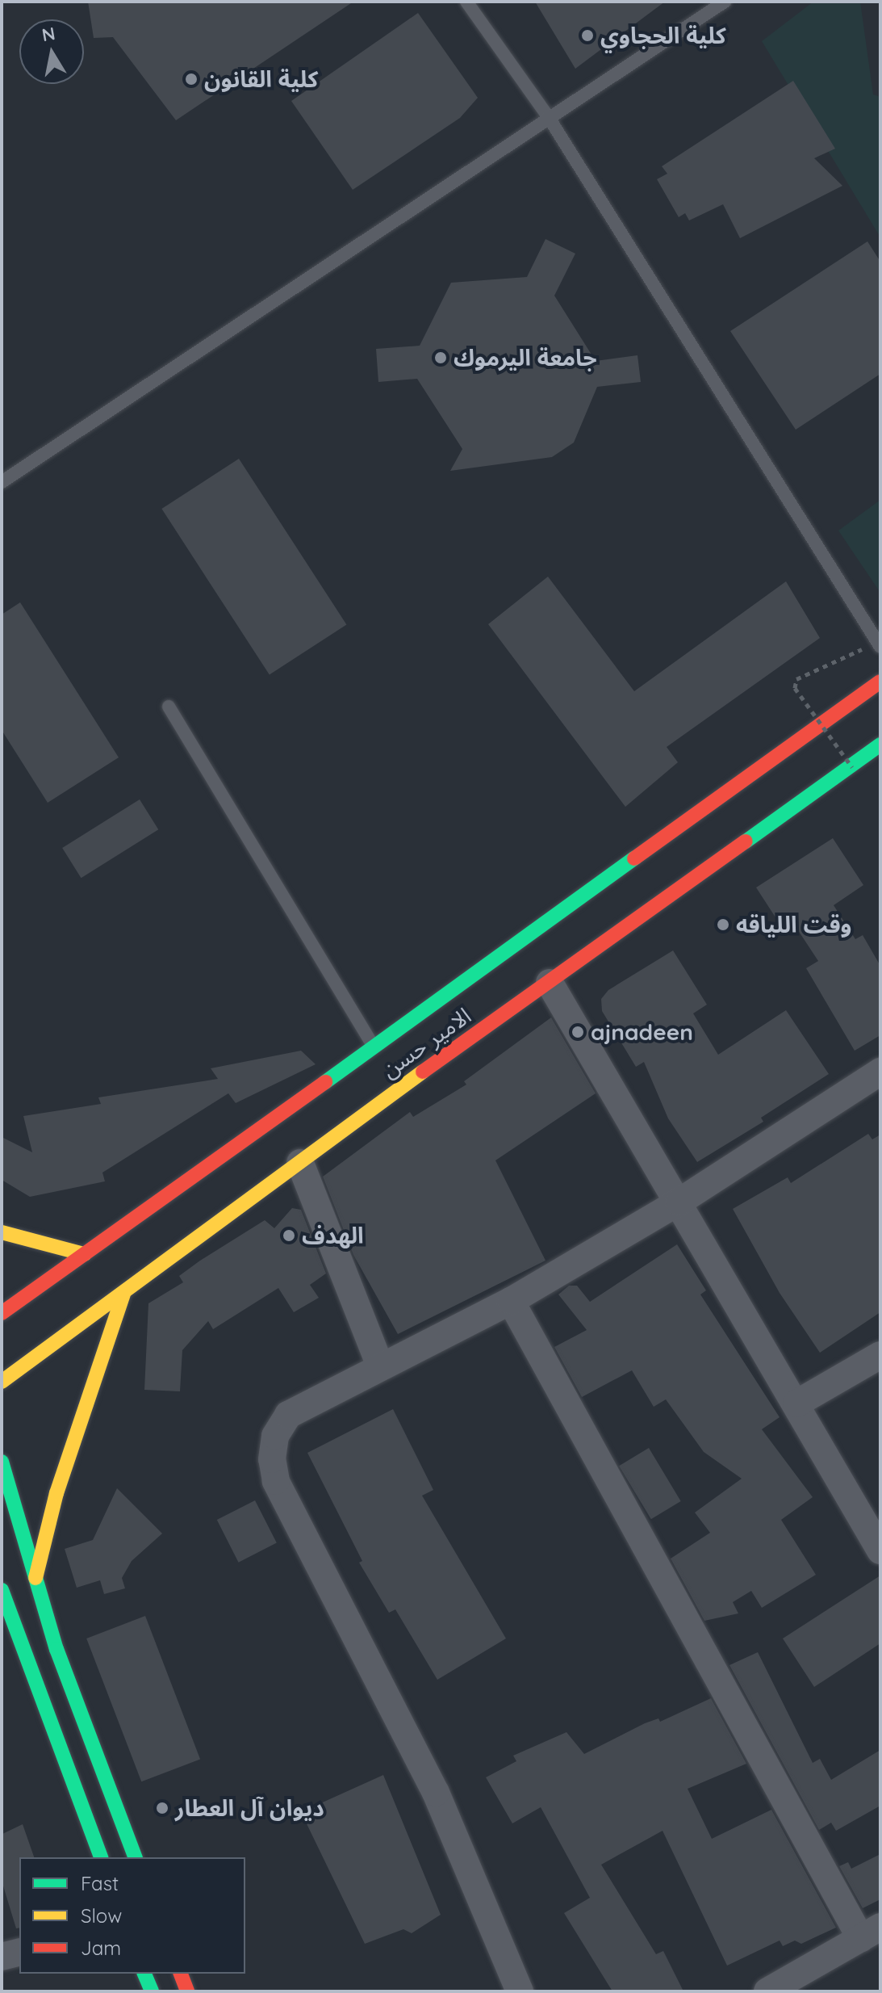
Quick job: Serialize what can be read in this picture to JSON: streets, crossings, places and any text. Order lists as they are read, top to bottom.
{
  "streets": {
    "main road": ["الامير حسن"]
  },
  "places": [
    "كلية الحجاوي",
    "كلية القانون",
    "جامعة اليرموك",
    "وقت اللياقه",
    "ajnadeen",
    "الهدف",
    "ديوان آل العطار"
  ],
  "legend": ["Fast", "Slow", "Jam"],
  "north": "top"
}
